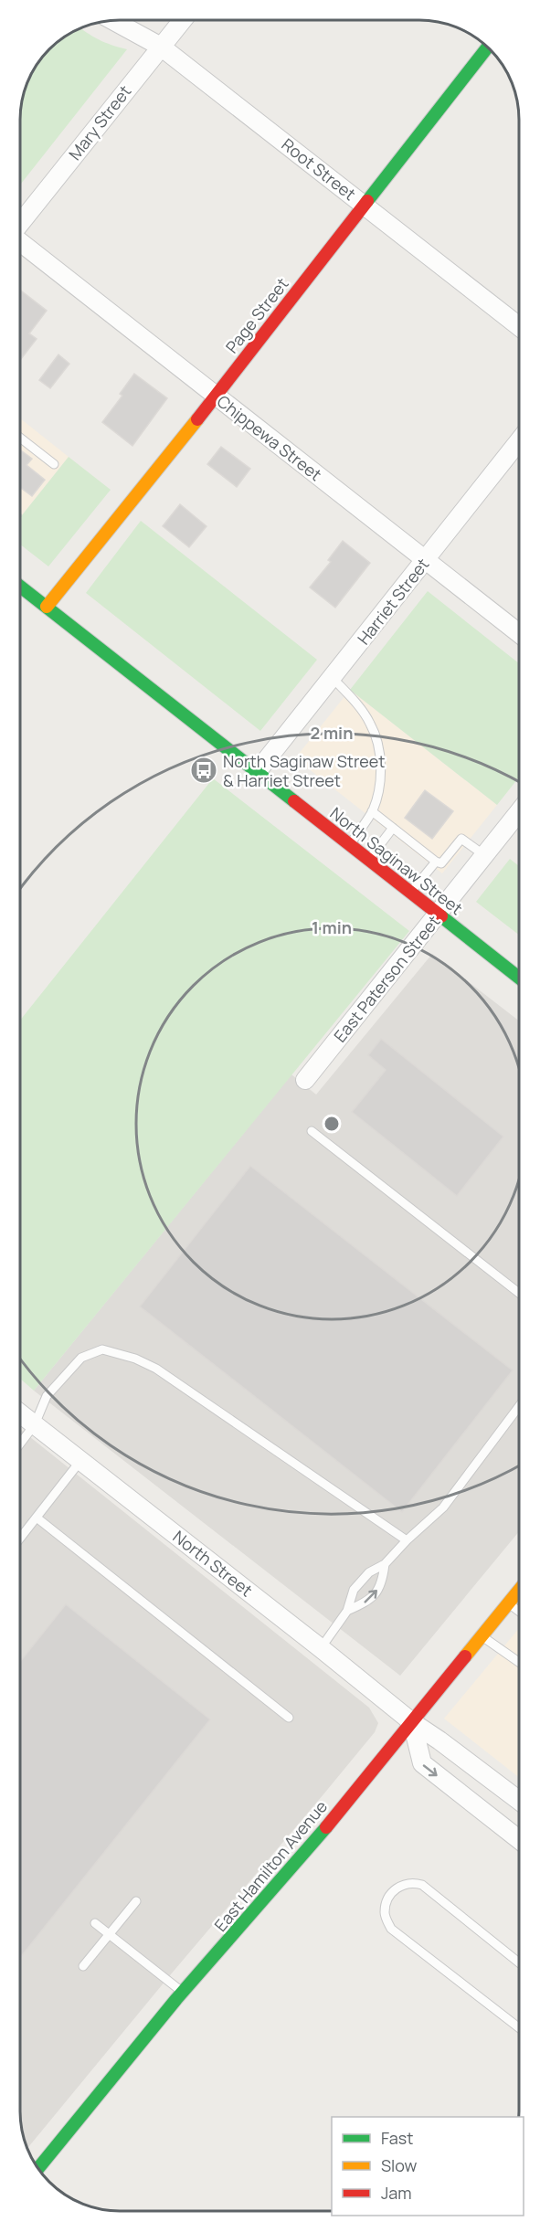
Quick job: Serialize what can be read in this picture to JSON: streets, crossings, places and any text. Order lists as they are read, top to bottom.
{
  "streets": {
    "main road": ["Page Street", "North Saginaw Street", "East Hamilton Avenue"],
    "street": [
      "Mary Street",
      "Root Street",
      "Chippewa Street",
      "Harriet Street",
      "East Paterson Street",
      "North Street"
    ]
  },
  "crossings": [
    ["Mary Street", "Root Street"],
    ["Root Street", "Page Street"],
    ["Page Street", "Chippewa Street"],
    ["Page Street", "North Saginaw Street"],
    ["Chippewa Street", "Harriet Street"],
    ["Harriet Street", "North Saginaw Street"],
    ["North Saginaw Street", "East Paterson Street"],
    ["North Street", "East Hamilton Avenue"]
  ],
  "places": {
    "bus stop": ["North Saginaw Street & Harriet Street"]
  },
  "legend": ["Fast", "Slow", "Jam"],
  "rings": ["2 min", "1 min"]
}
